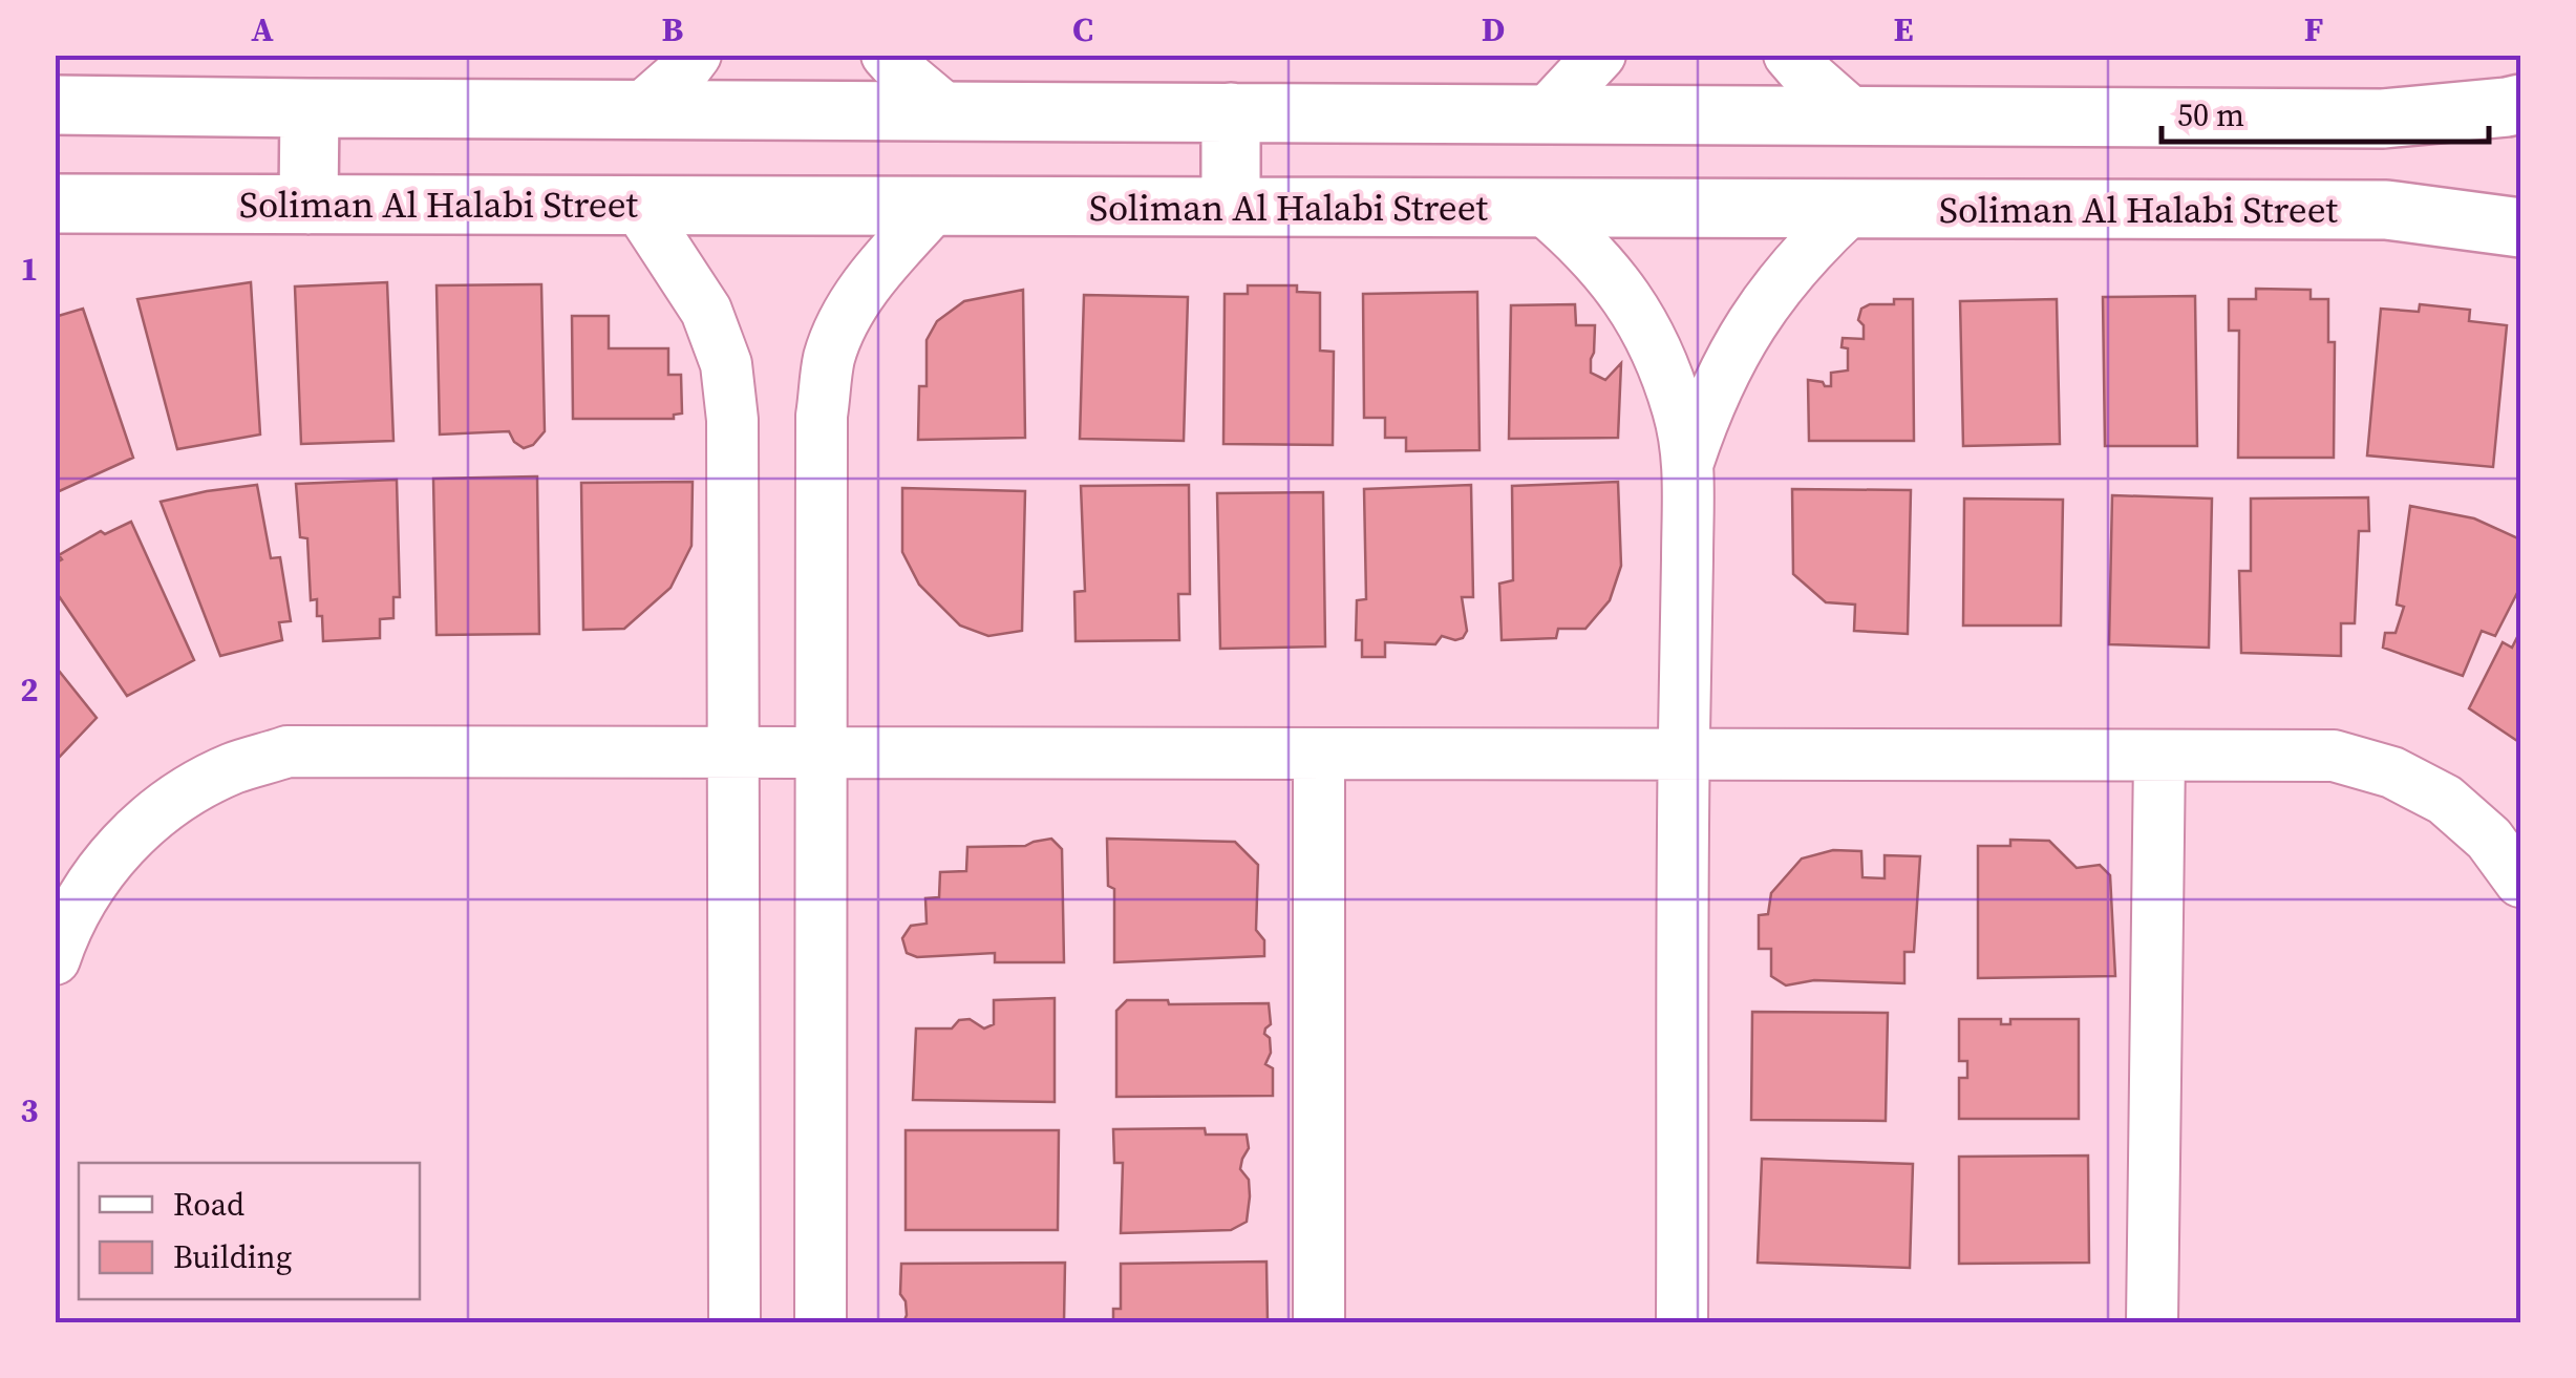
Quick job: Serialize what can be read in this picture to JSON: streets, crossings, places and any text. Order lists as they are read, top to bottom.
{
  "streets": {
    "street": ["Soliman Al Halabi Street"]
  },
  "legend": ["Road", "Building"],
  "scale_bar": "50 m",
  "grid": {
    "columns": [
      "A",
      "B",
      "C",
      "D",
      "E",
      "F"
    ],
    "rows": ["1", "2", "3"]
  }
}
